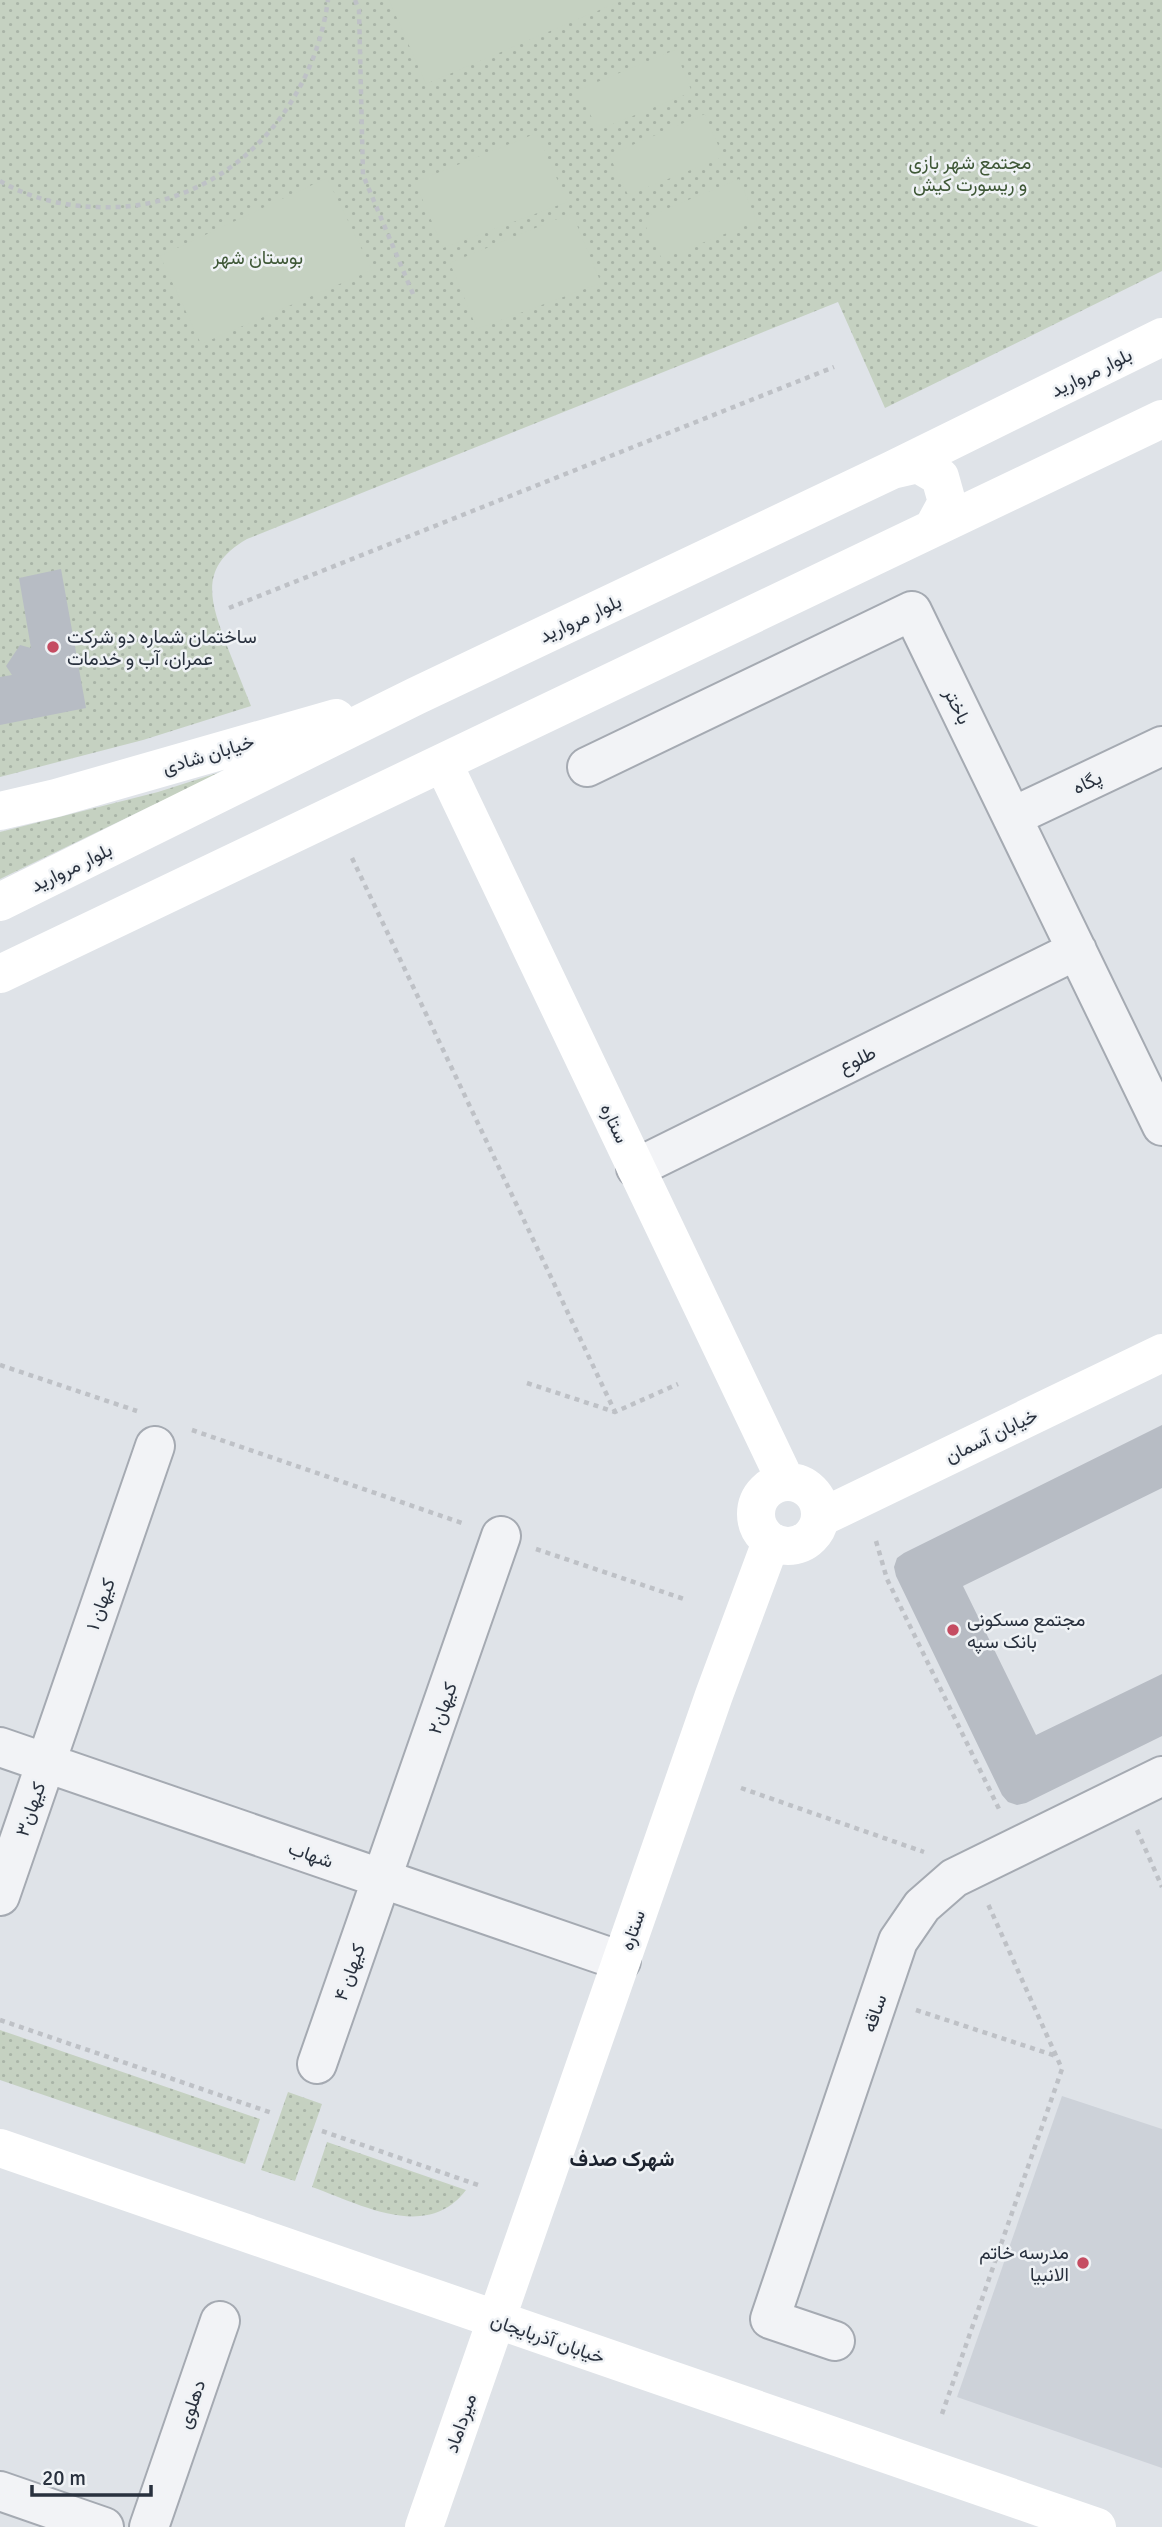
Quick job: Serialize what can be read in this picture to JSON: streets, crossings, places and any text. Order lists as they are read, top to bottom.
{
  "streets": {
    "street": [
      "بلوار مروارید",
      "باختر",
      "خیابان شادی",
      "پگاه",
      "طلوع",
      "ستاره",
      "خیابان آسمان",
      "کیهان ۱",
      "کیهان۲",
      "کیهان۳",
      "شهاب",
      "کیهان ۴",
      "ساقه",
      "خیابان آذربایجان",
      "دهلوی",
      "میرداماد"
    ]
  },
  "crossings": [
    ["بلوار مروارید", "خیابان شادی"],
    ["باختر", "پگاه"],
    ["باختر", "طلوع"],
    ["طلوع", "ستاره"],
    ["ستاره", "خیابان آسمان"],
    ["ستاره", "شهاب"],
    ["ستاره", "خیابان آذربایجان"],
    ["ستاره", "میرداماد"],
    ["کیهان ۱", "کیهان۳"],
    ["کیهان ۱", "شهاب"],
    ["کیهان۲", "شهاب"],
    ["کیهان۲", "کیهان ۴"],
    ["کیهان۳", "شهاب"],
    ["شهاب", "کیهان ۴"],
    ["خیابان آذربایجان", "میرداماد"]
  ],
  "districts": ["شهرک صدف"],
  "parks": ["مجتمع شهر بازی و ریسورت کیش", "بوستان شهر"],
  "places": ["ساختمان شماره دو شرکت عمران، آب و خدمات", "مجتمع مسکونی بانک سپه", "مدرسه خاتم الانبیا"],
  "scale_bar": "20 m"
}
